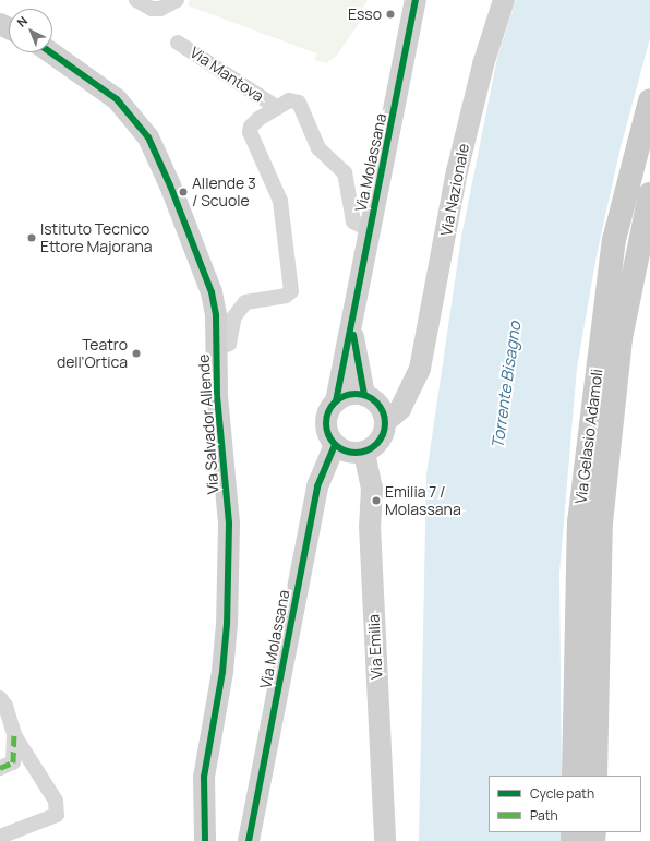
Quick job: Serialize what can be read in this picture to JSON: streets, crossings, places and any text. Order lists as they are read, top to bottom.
{
  "streets": {
    "main road": [
      "Via Molassana",
      "Via Nazionale",
      "Via Salvador Allende",
      "Via Gelasio Adamoli",
      "Via Emilia"
    ],
    "street": ["Via Mantova"]
  },
  "crossings": [
    ["Via Mantova", "Via Molassana"],
    ["Via Mantova", "Via Salvador Allende"],
    ["Via Molassana", "Via Nazionale"],
    ["Via Molassana", "Via Emilia"],
    ["Via Nazionale", "Via Emilia"]
  ],
  "water": ["Torrente Bisagno"],
  "places": [
    "Esso",
    "Allende 3 / Scuole",
    "Istituto Tecnico Ettore Majorana",
    "Teatro dell'Ortica",
    "Emilia 7 / Molassana"
  ],
  "legend": ["Cycle path", "Path"],
  "north": "top left"
}
